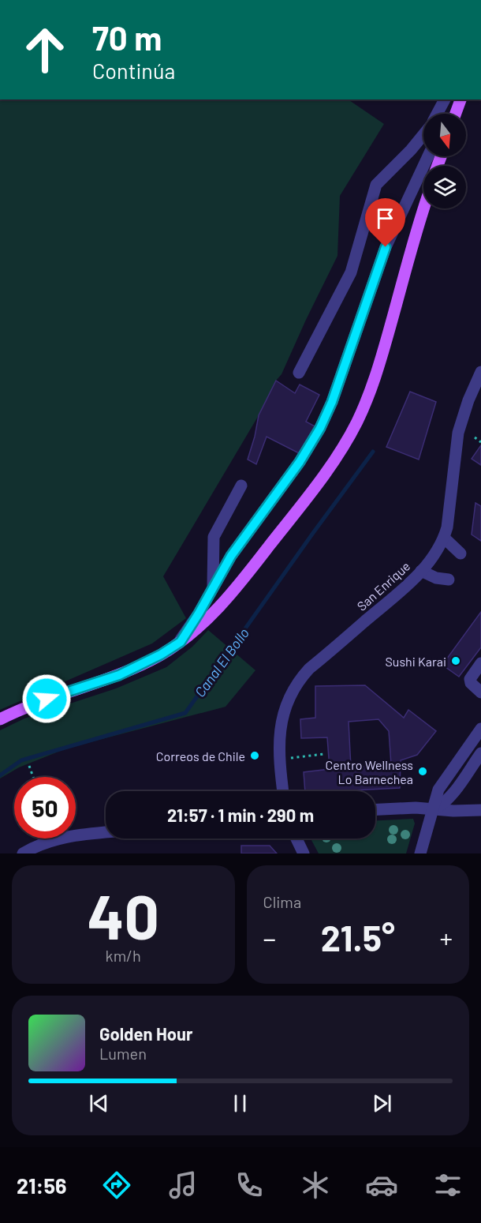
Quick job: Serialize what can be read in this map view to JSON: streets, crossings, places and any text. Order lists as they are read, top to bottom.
{
  "streets": {
    "street": ["San Enrique"]
  },
  "water": ["Canal El Bollo"],
  "places": ["Sushi Karai", "Correos de Chile", "Centro Wellness Lo Barnechea"],
  "north": "bottom",
  "page": {
    "turn": ["70 m", "Continúa"],
    "limit": "50",
    "trip": "21:57 · 1 min · 290 m",
    "tile": [
      ["40", "km/h"],
      "Clima"
    ],
    "heat": ["−", "21.5°", "+"],
    "song": ["Golden Hour", "Lumen"],
    "tabs": "21:56"
  }
}
